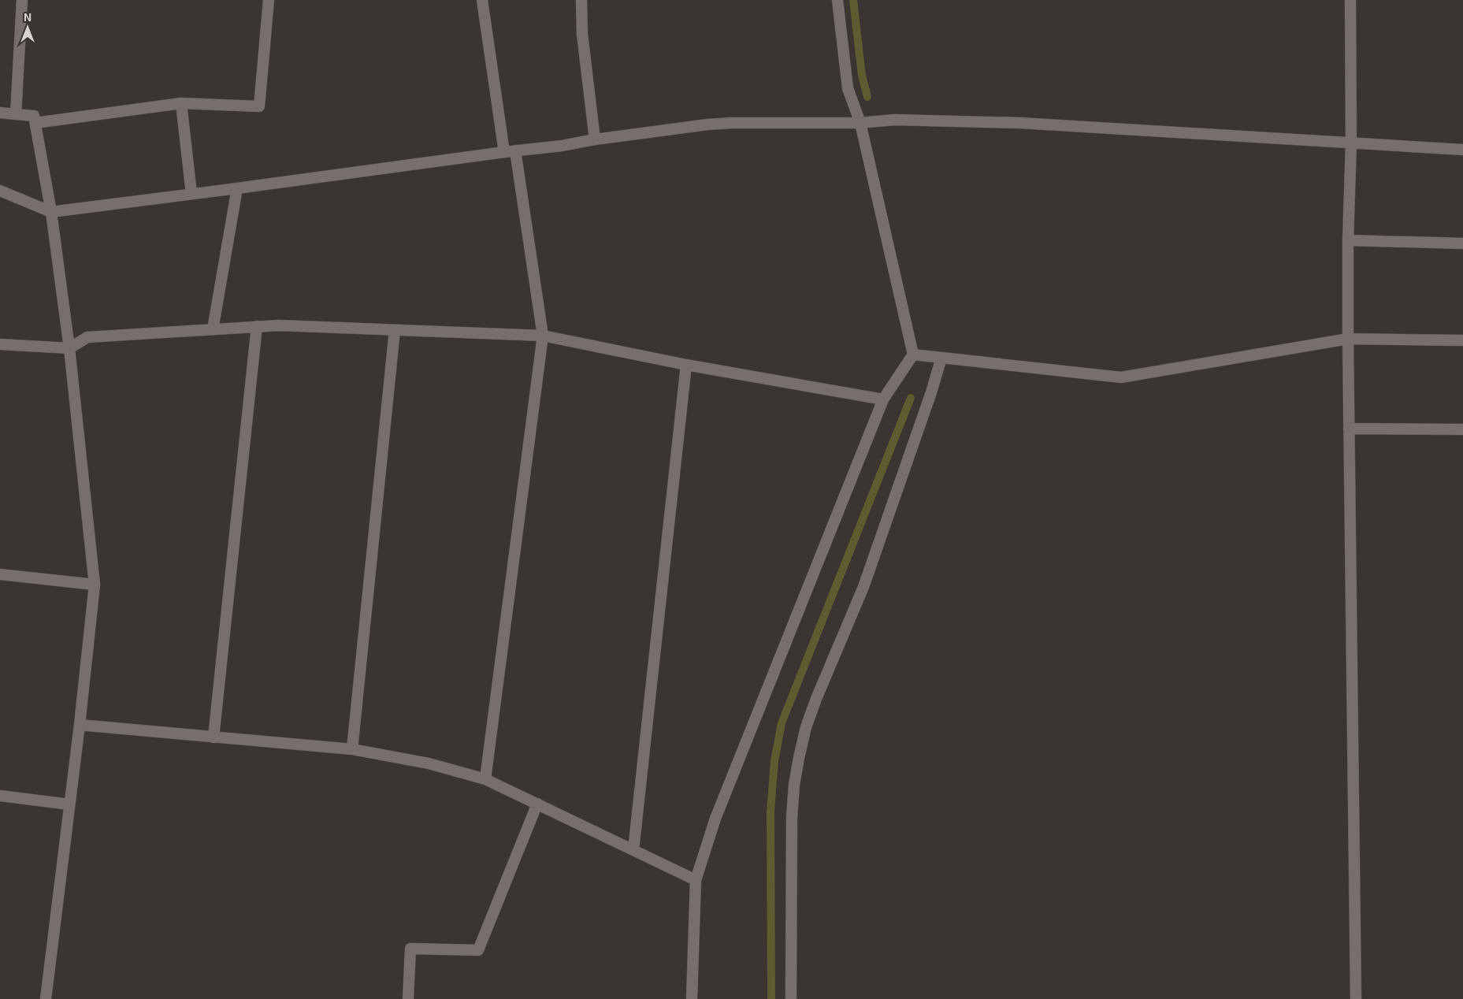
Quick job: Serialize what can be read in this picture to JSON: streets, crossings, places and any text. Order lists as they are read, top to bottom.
{
  "north": "top"
}
